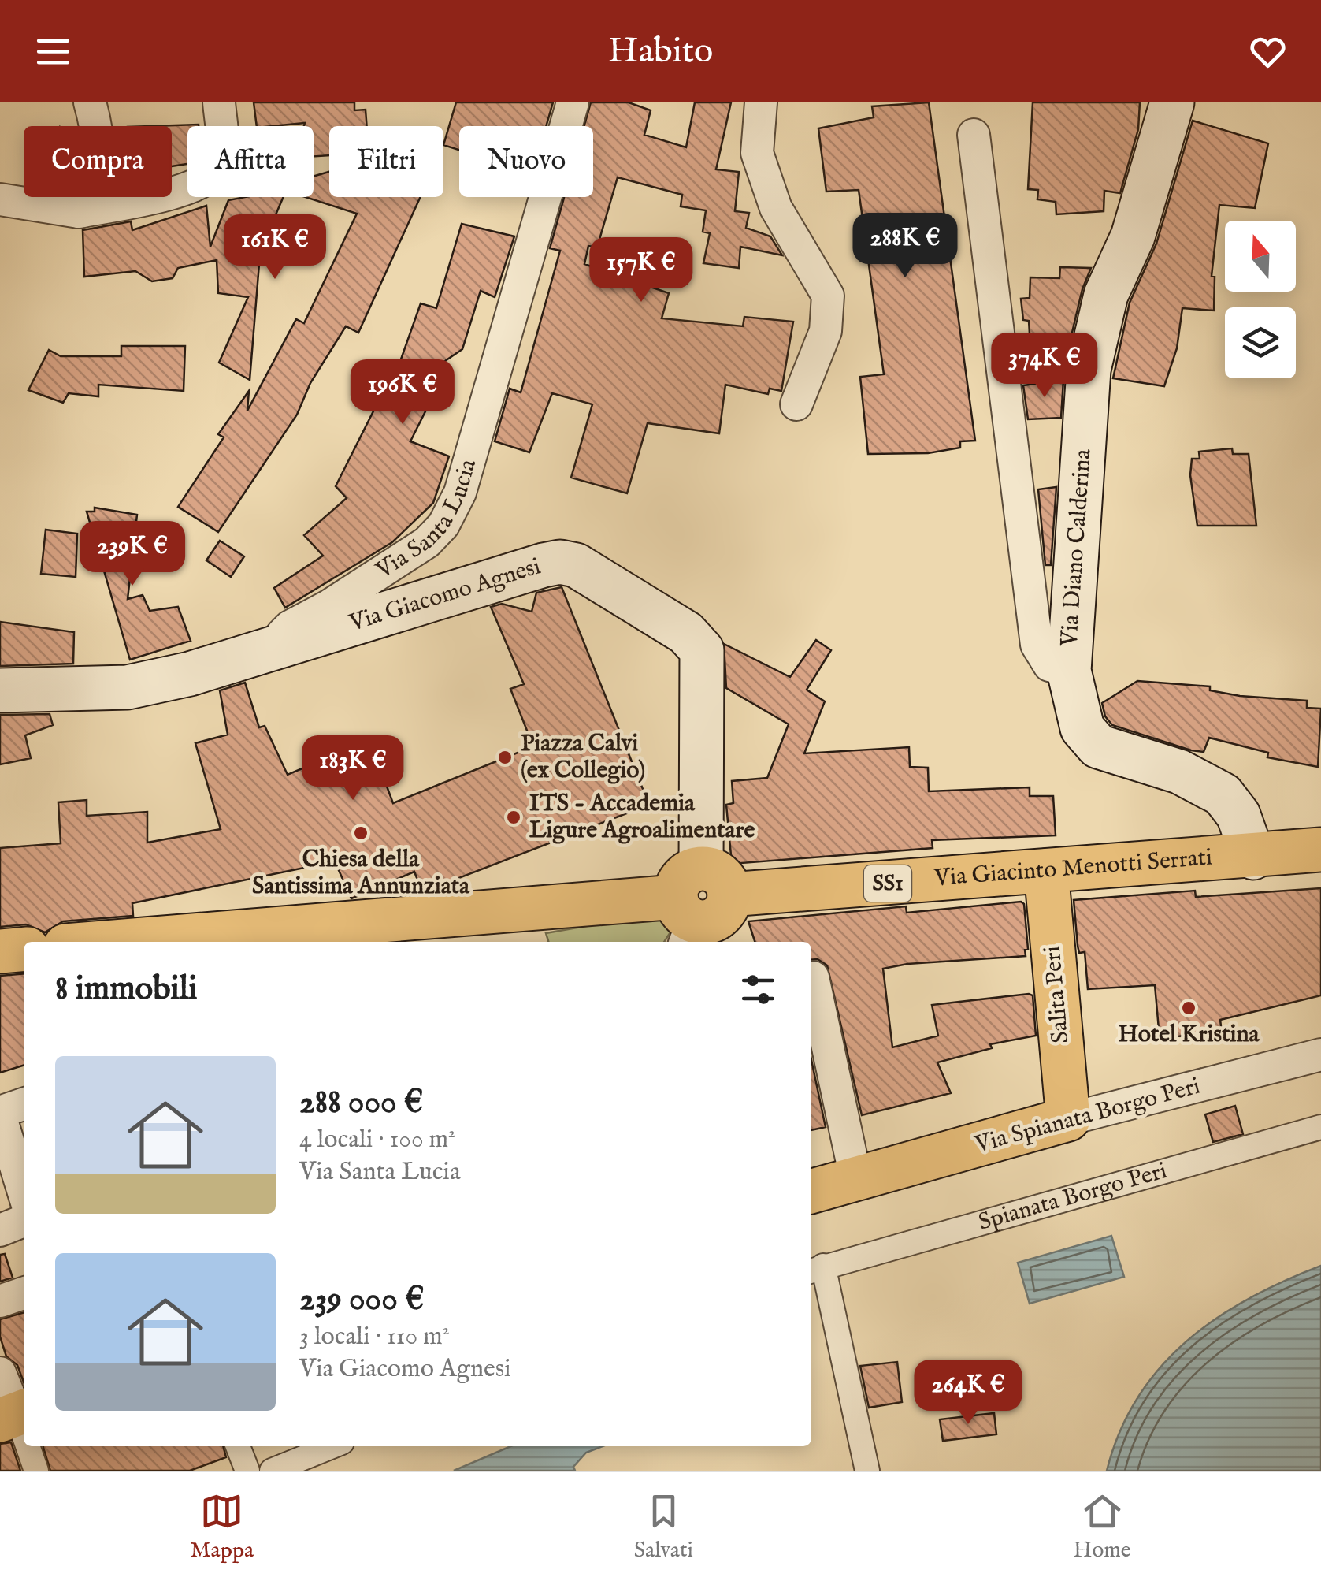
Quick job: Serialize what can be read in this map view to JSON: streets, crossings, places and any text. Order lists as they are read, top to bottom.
{
  "streets": {
    "main road": [
      "Via Diano Calderina",
      "Via Giacomo Agnesi",
      "Via Giacinto Menotti Serrati",
      "SS1",
      "Salita Peri",
      "Via Spianata Borgo Peri"
    ],
    "street": ["Via Santa Lucia", "Spianata Borgo Peri"]
  },
  "crossings": [
    ["Via Santa Lucia", "Via Giacomo Agnesi"],
    ["Via Diano Calderina", "Via Giacinto Menotti Serrati"],
    ["Via Giacomo Agnesi", "Via Giacinto Menotti Serrati"],
    ["Via Giacomo Agnesi", "SS1"],
    ["Via Giacinto Menotti Serrati", "SS1"],
    ["Via Giacinto Menotti Serrati", "Salita Peri"],
    ["Salita Peri", "Via Spianata Borgo Peri"]
  ],
  "places": [
    "Piazza Calvi (ex Collegio)",
    "ITS - Accademia Ligure Agroalimentare",
    "Chiesa della Santissima Annunziata",
    "Hotel Kristina"
  ],
  "north": "top",
  "page": {
    "header": "Habito",
    "chip": [
      "Compra",
      "Affitta",
      "Filtri",
      "Nuovo"
    ],
    "price": [
      "288K €",
      "161K €",
      "157K €",
      "374K €",
      "196K €",
      "239K €",
      "183K €",
      "264K €"
    ],
    "heading": "8 immobili",
    "list": [
      {
        "name": "288 000 €",
        "note": "4 locali · 100 m² · Via Santa Lucia"
      },
      {
        "name": "239 000 €",
        "note": "3 locali · 110 m² · Via Giacomo Agnesi"
      }
    ],
    "tabs": ["Mappa", "Salvati", "Home"]
  }
}
